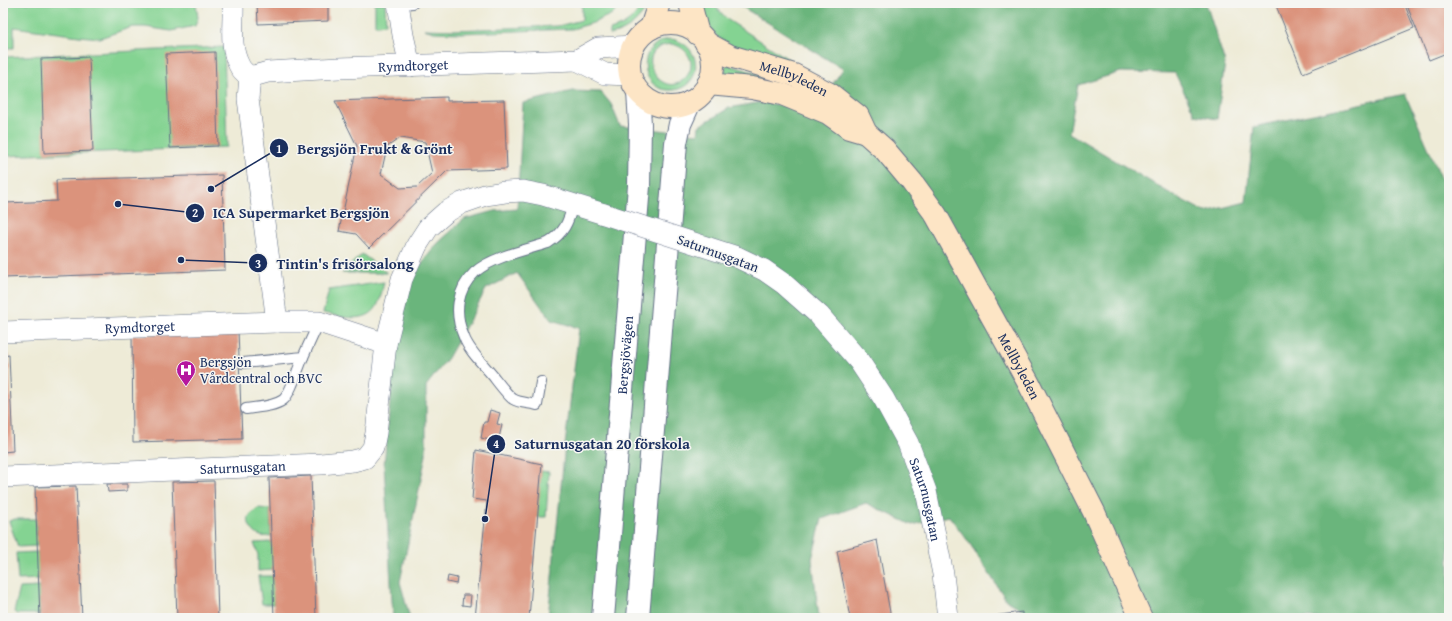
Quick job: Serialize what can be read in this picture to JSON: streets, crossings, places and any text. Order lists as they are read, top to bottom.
{
  "streets": {
    "main road": ["Mellbyleden", "Bergsjövägen"],
    "street": ["Rymdtorget", "Saturnusgatan"]
  },
  "crossings": [
    ["Rymdtorget", "Mellbyleden"],
    ["Rymdtorget", "Bergsjövägen"],
    ["Mellbyleden", "Bergsjövägen"]
  ],
  "places": {
    "other": [
      "Bergsjön Frukt & Grönt",
      "ICA Supermarket Bergsjön",
      "Tintin's frisörsalong",
      "Saturnusgatan 20 förskola"
    ],
    "hospital": ["Bergsjön Vårdcentral och BVC"]
  }
}
